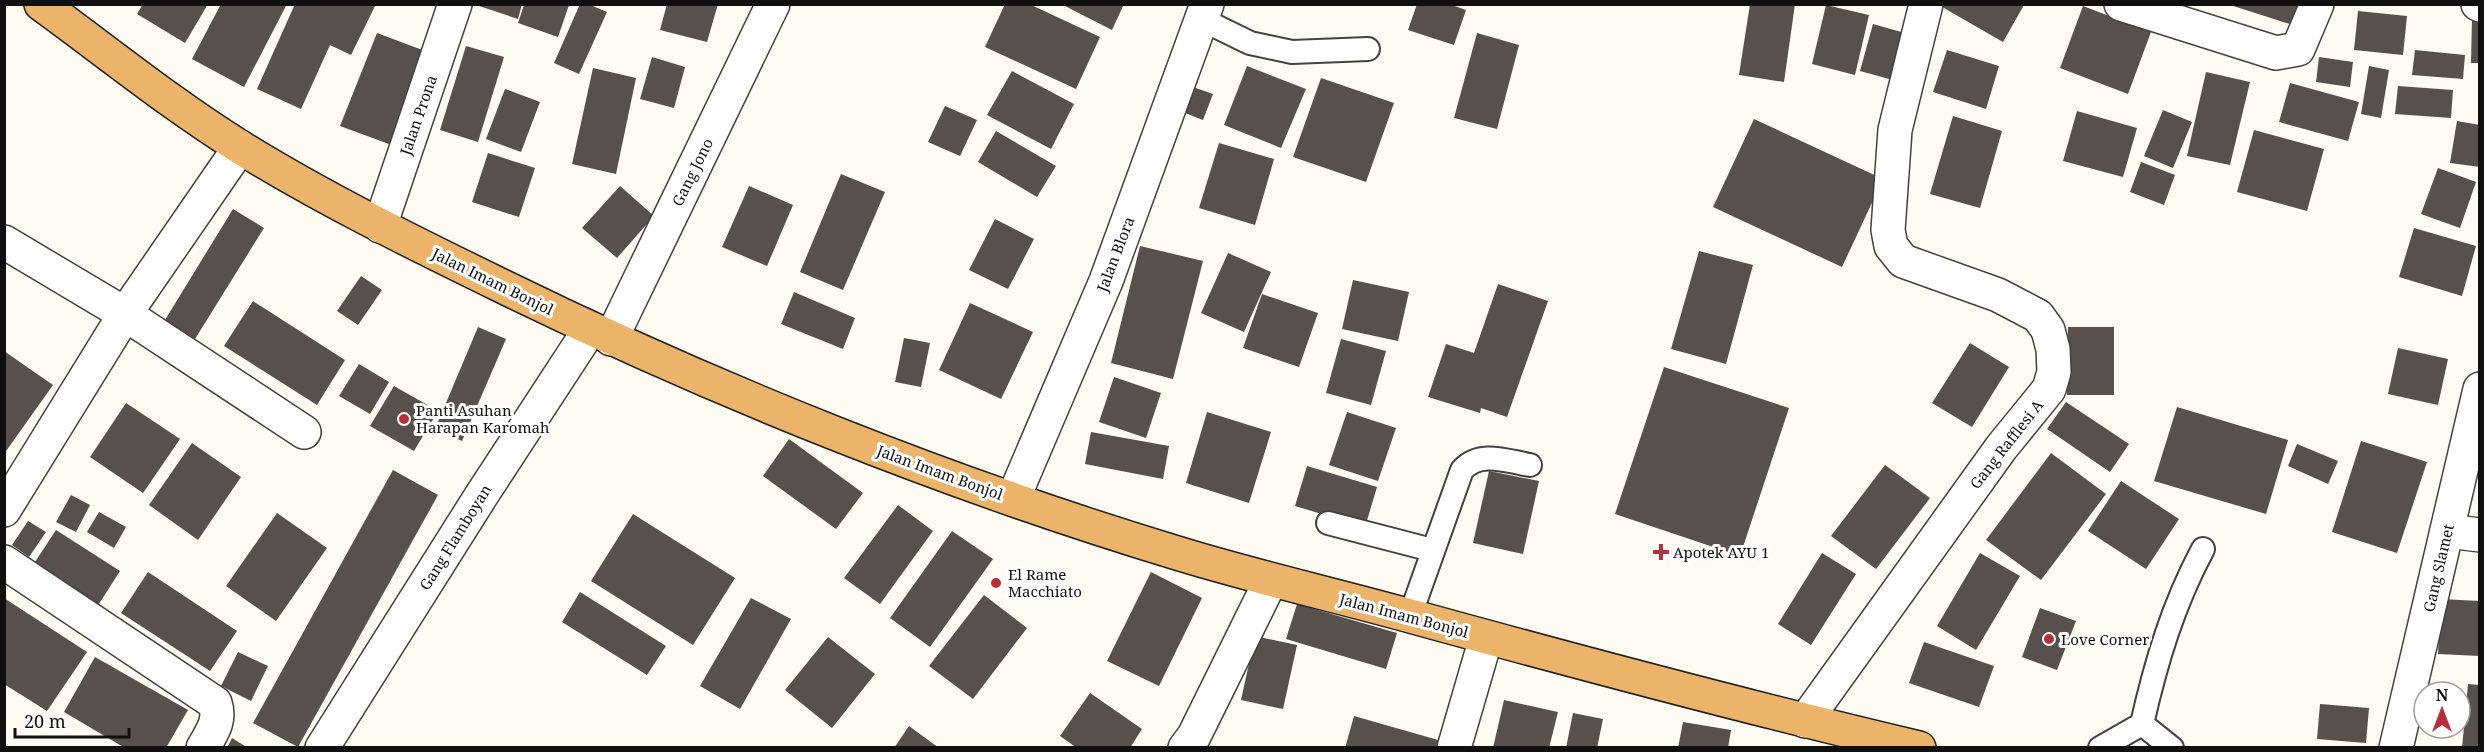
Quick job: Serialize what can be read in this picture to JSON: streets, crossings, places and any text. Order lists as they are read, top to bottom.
{
  "streets": {
    "highway": ["Jalan Imam Bonjol"],
    "street": [
      "Jalan Prona",
      "Gang Jono",
      "Jalan Blora",
      "Gang Rafflesi A",
      "Gang Flamboyan",
      "Gang Slamet"
    ]
  },
  "crossings": [
    ["Jalan Prona", "Jalan Imam Bonjol"],
    ["Gang Jono", "Jalan Imam Bonjol"],
    ["Gang Jono", "Gang Flamboyan"],
    ["Jalan Blora", "Jalan Imam Bonjol"],
    ["Jalan Imam Bonjol", "Gang Rafflesi A"],
    ["Jalan Imam Bonjol", "Gang Flamboyan"]
  ],
  "places": {
    "other": ["Panti Asuhan Harapan Karomah", "El Rame Macchiato", "Love Corner"],
    "health": ["Apotek AYU 1"]
  },
  "scale_bar": "20 m",
  "north": "top"
}
